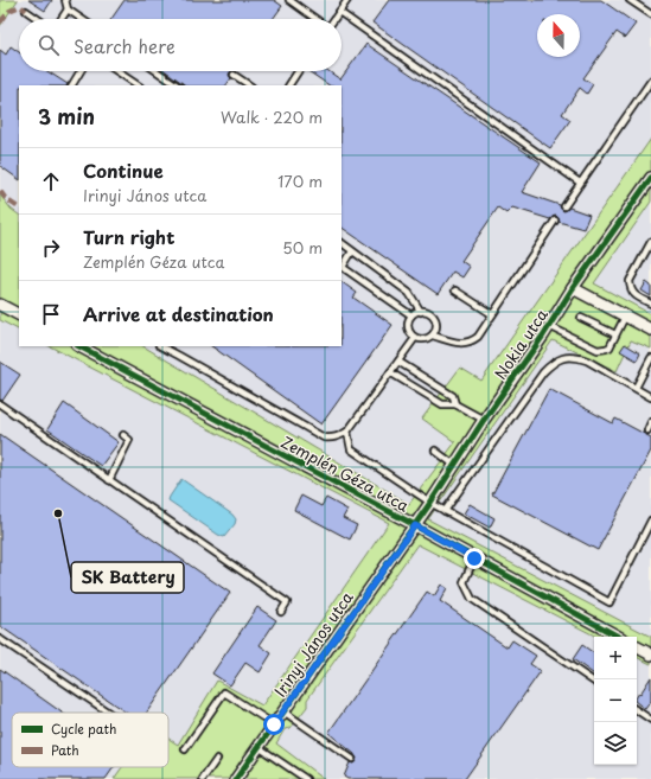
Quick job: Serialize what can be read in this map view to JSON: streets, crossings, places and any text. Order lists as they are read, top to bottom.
{
  "streets": {
    "street": ["Nokia utca", "Zemplén Géza utca", "Irinyi János utca"]
  },
  "crossings": [
    ["Nokia utca", "Zemplén Géza utca"],
    ["Nokia utca", "Irinyi János utca"],
    ["Zemplén Géza utca", "Irinyi János utca"]
  ],
  "places": ["SK Battery"],
  "legend": ["Cycle path", "Path"],
  "north": "top",
  "page": {
    "search": "Search here",
    "heading": ["3 min", "Walk · 220 m"],
    "list": [
      ["Continue", "Irinyi János utca", "170 m"],
      ["Turn right", "Zemplén Géza utca", "50 m"],
      "Arrive at destination"
    ],
    "map_buttons": ["+", "−"]
  }
}
